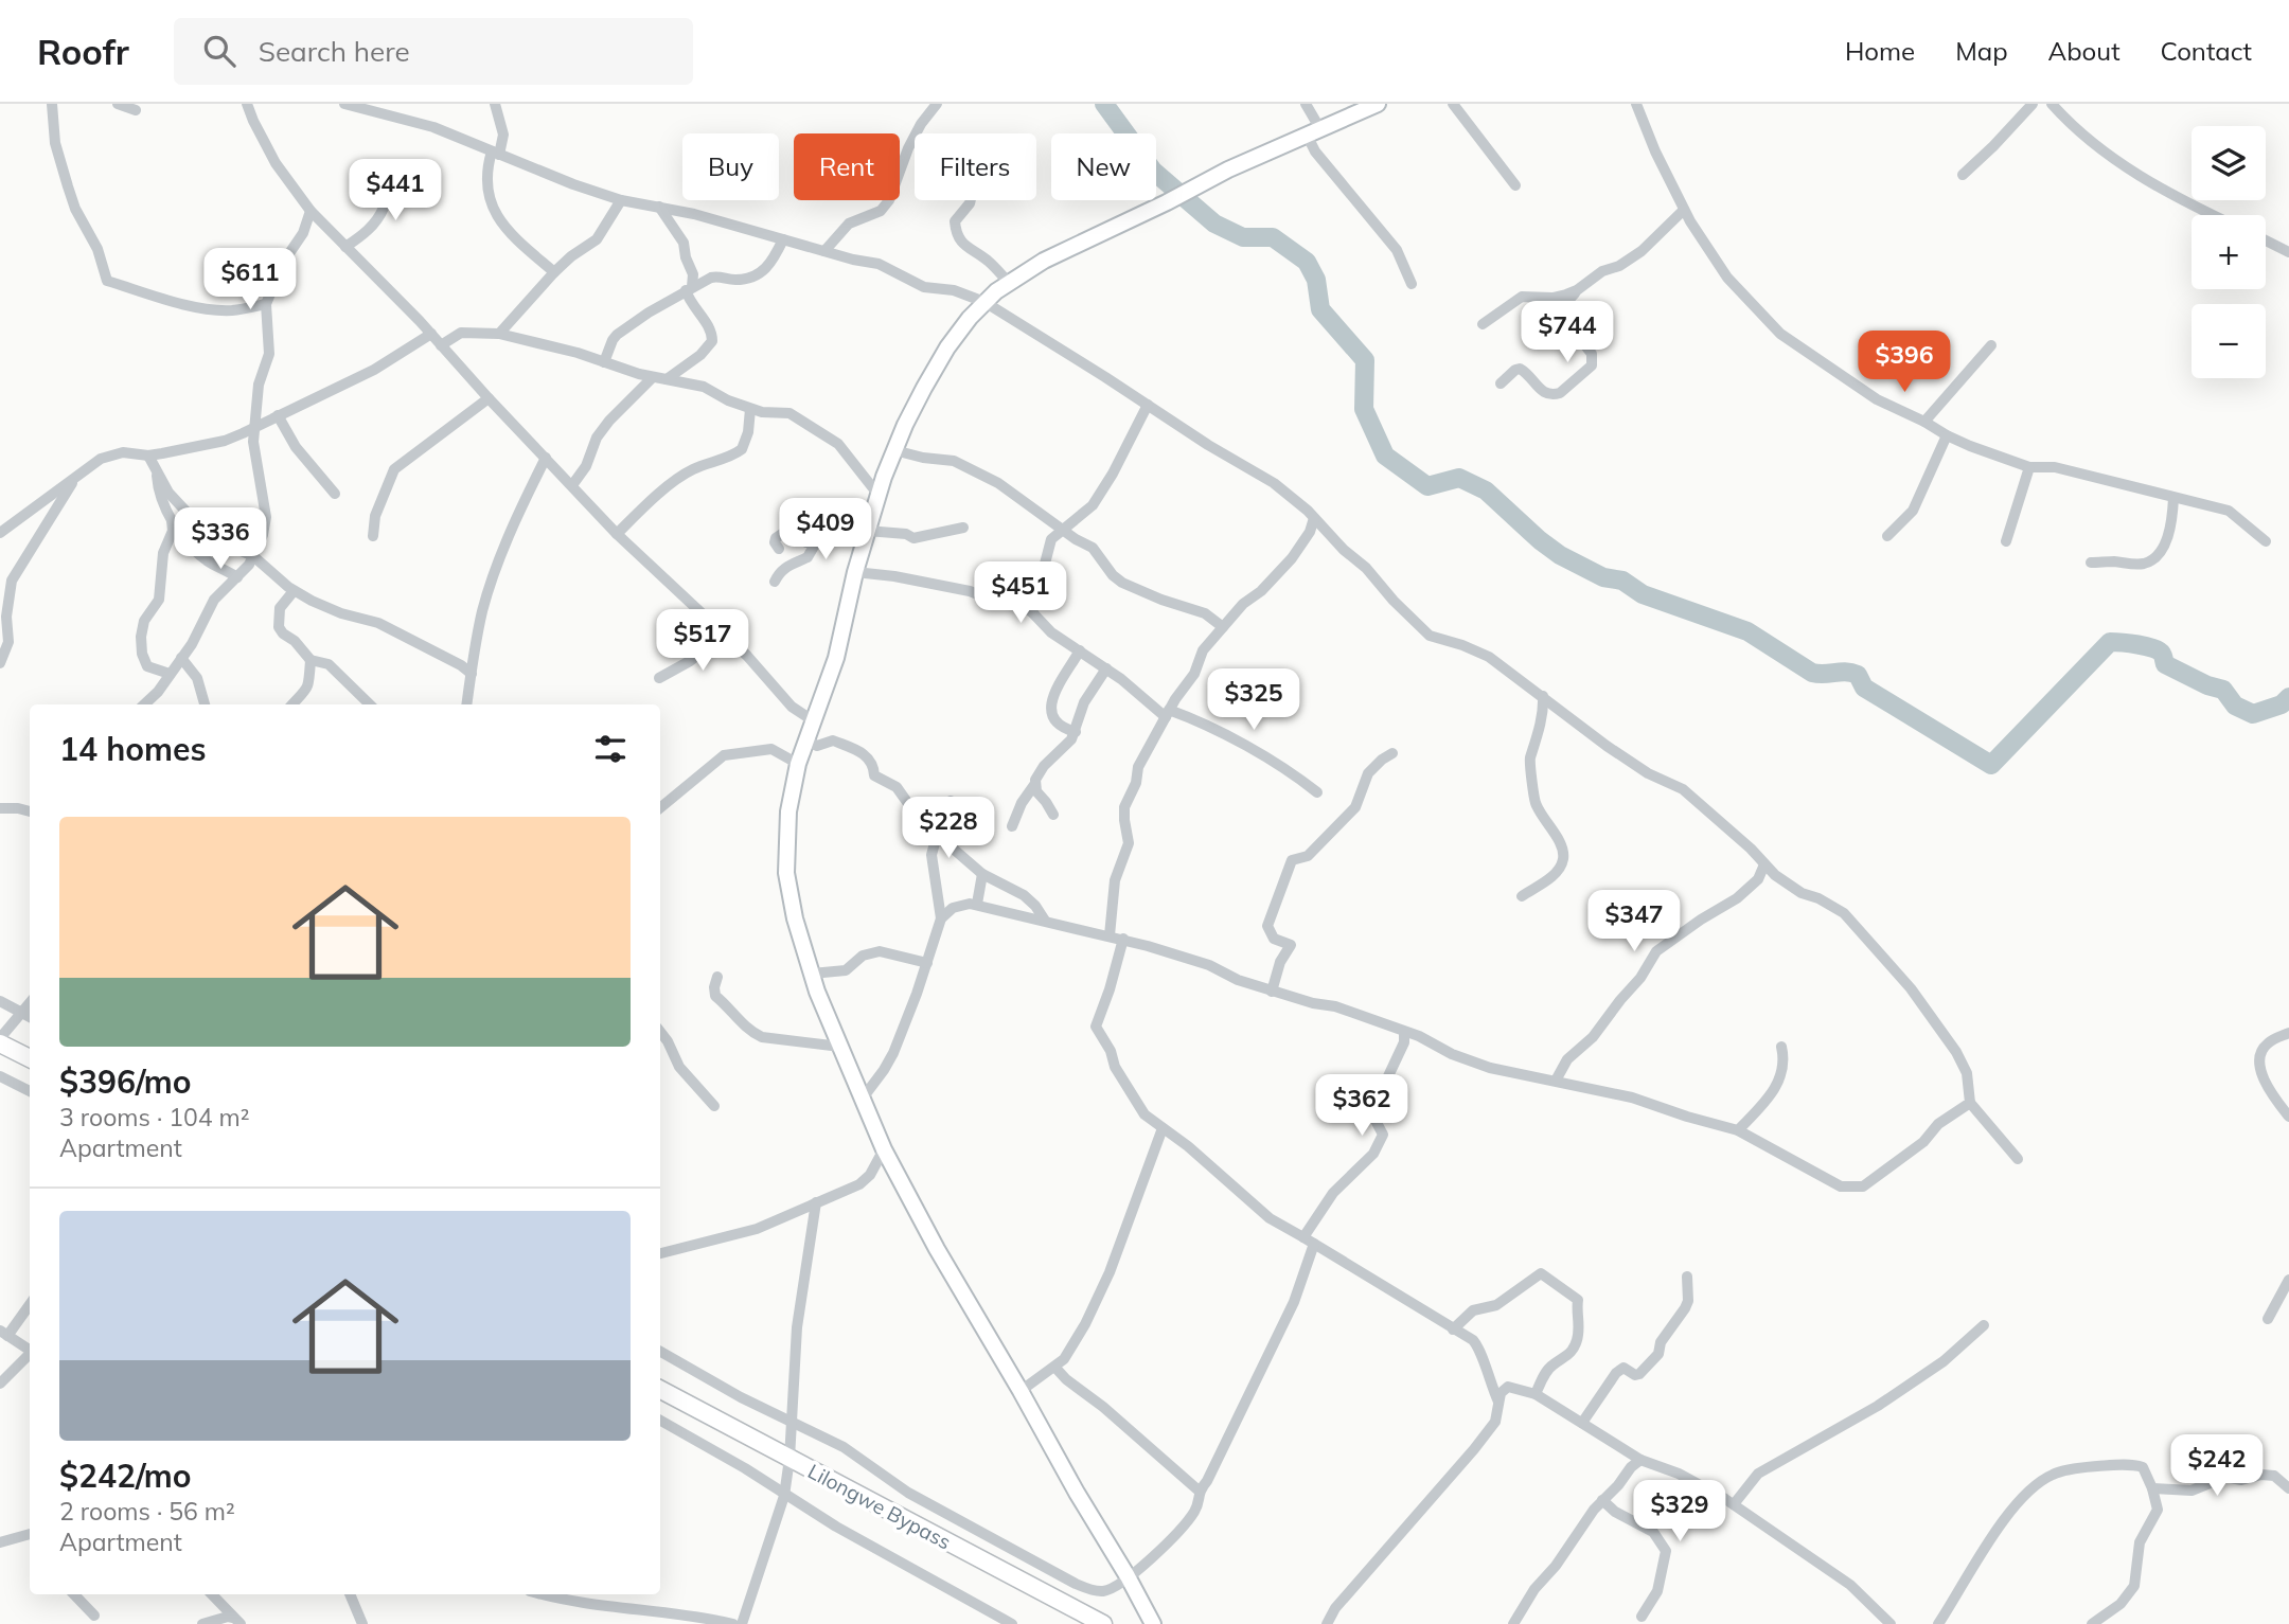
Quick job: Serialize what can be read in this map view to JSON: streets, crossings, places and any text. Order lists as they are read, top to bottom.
{
  "streets": {
    "main road": ["Lilongwe Bypass"]
  },
  "page": {
    "header": "Roofr",
    "search": "Search here",
    "nav": [
      "Home",
      "Map",
      "About",
      "Contact"
    ],
    "map_buttons": ["+", "−"],
    "chip": [
      "Buy",
      "Rent",
      "Filters",
      "New"
    ],
    "price": [
      "$441",
      "$611",
      "$744",
      "$396",
      "$409",
      "$336",
      "$451",
      "$517",
      "$325",
      "$228",
      "$347",
      "$362",
      "$242",
      "$329"
    ],
    "heading": "14 homes",
    "list": [
      {
        "name": "$396/mo",
        "note": "3 rooms · 104 m² · Apartment"
      },
      {
        "name": "$242/mo",
        "note": "2 rooms · 56 m² · Apartment"
      }
    ]
  }
}
